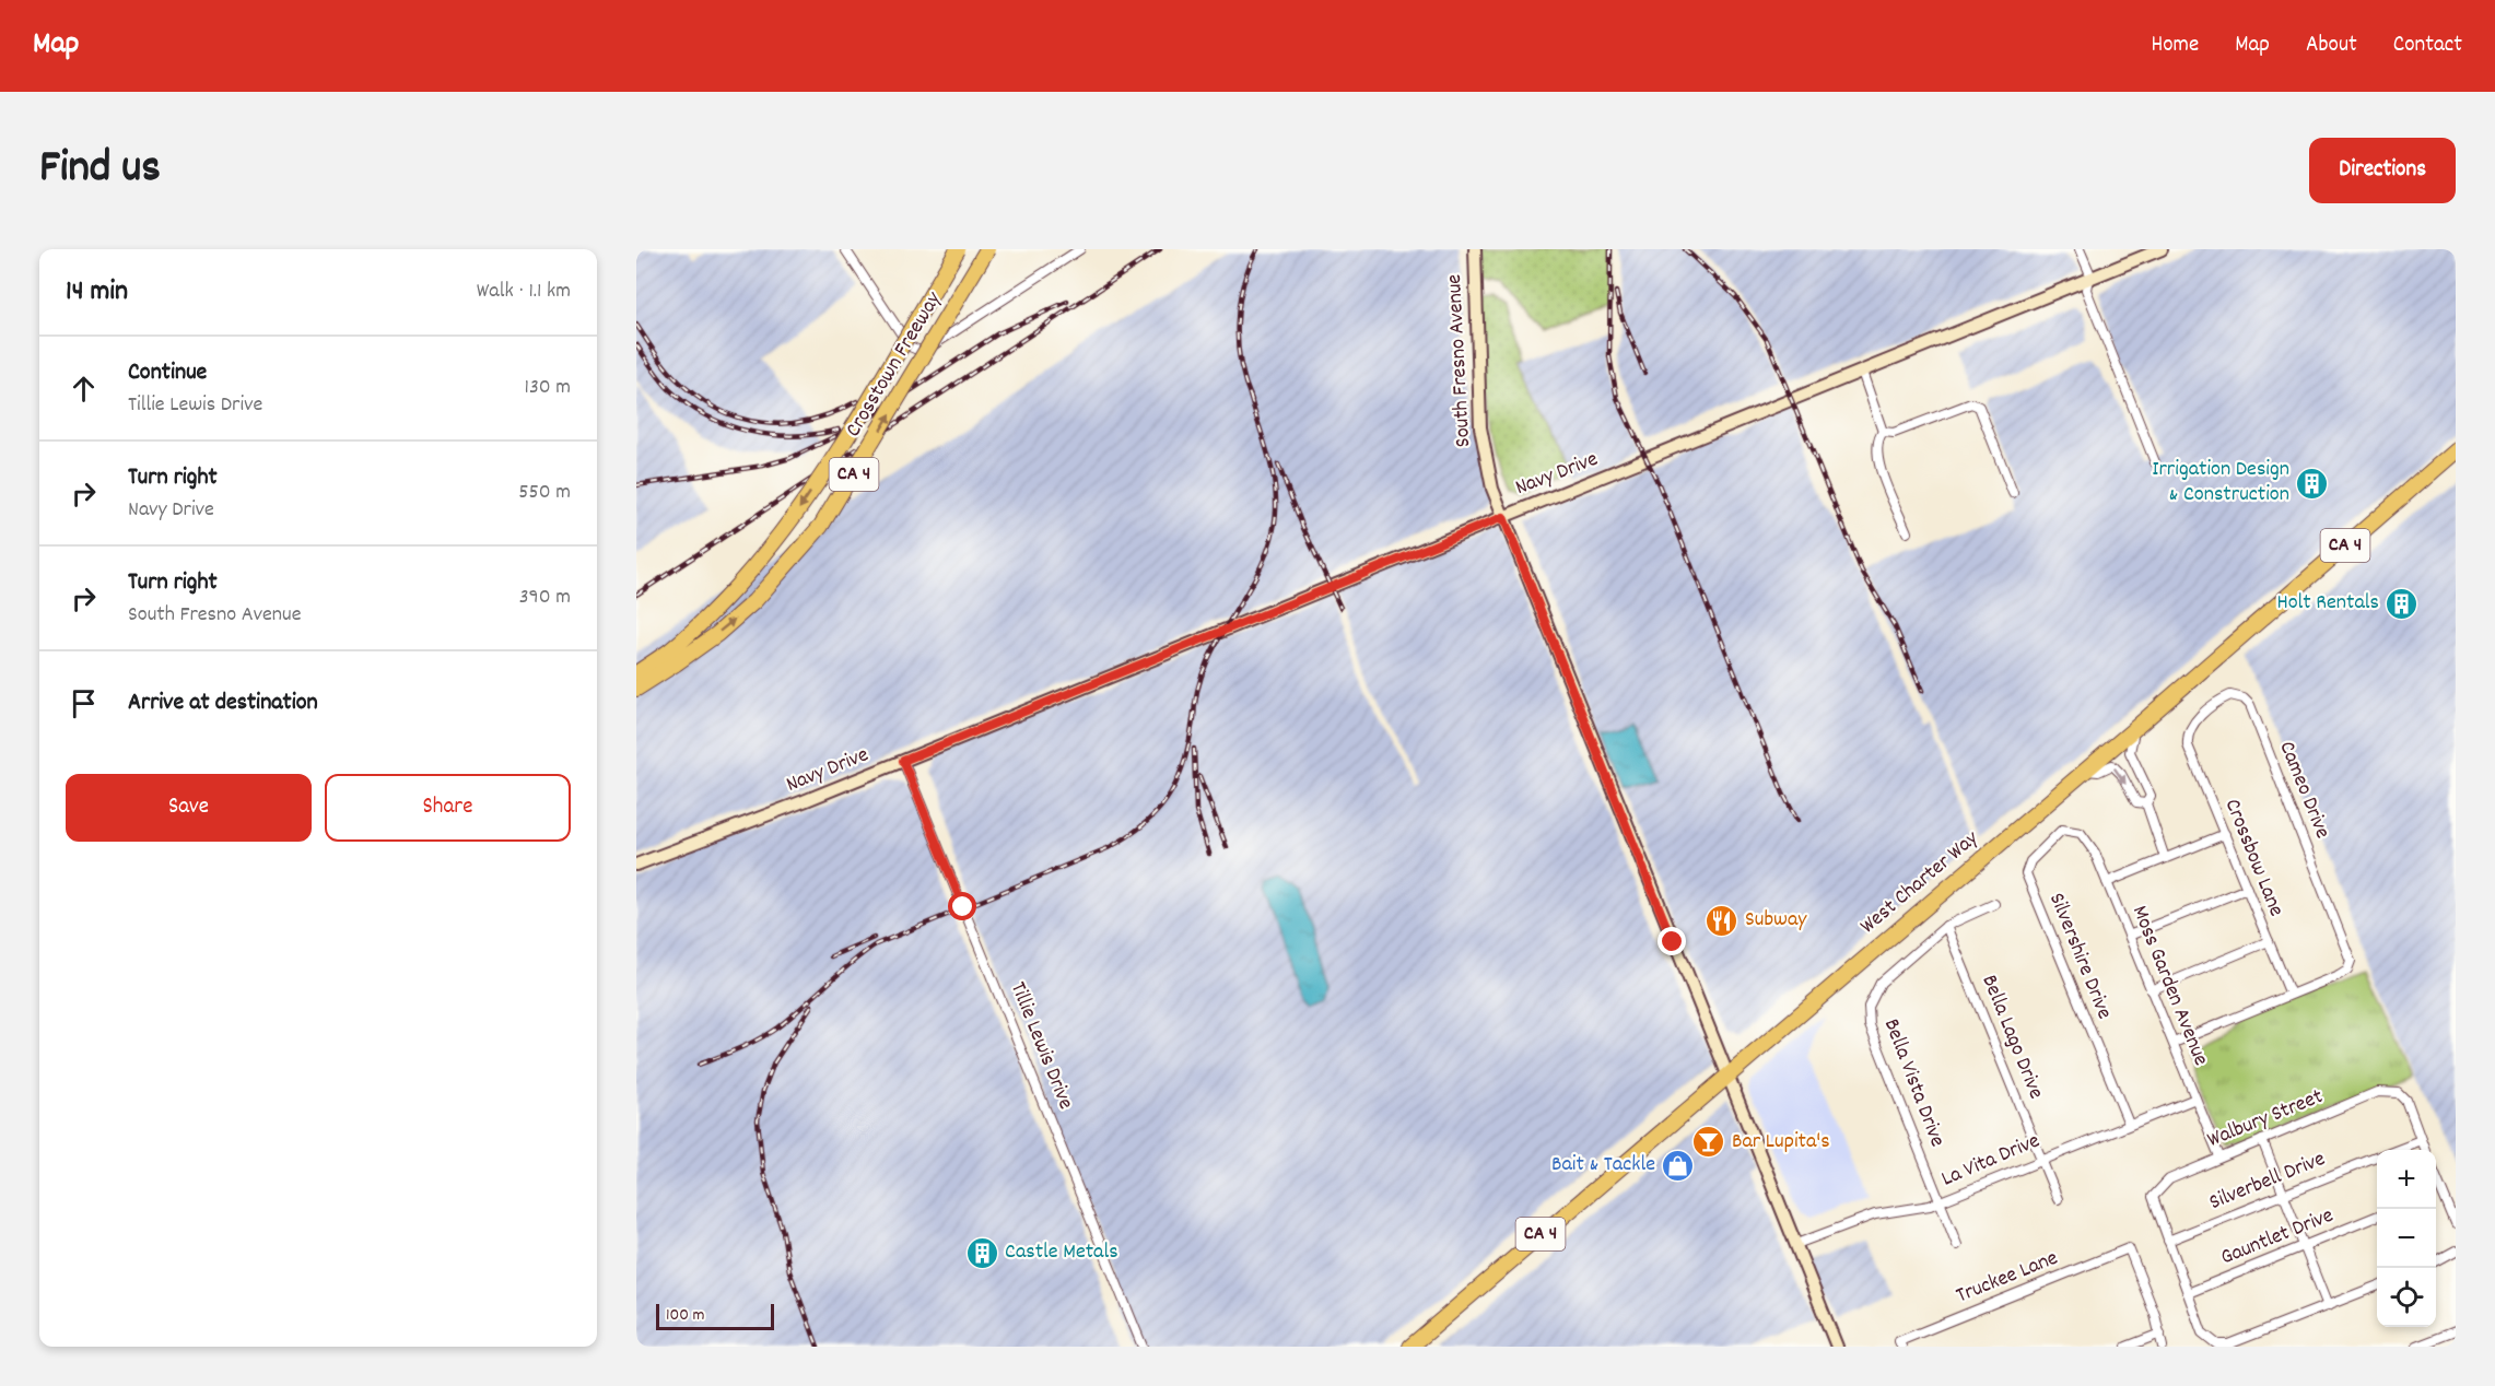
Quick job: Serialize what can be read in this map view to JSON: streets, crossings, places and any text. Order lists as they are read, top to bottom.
{
  "streets": {
    "highway": ["Crosstown Freeway", "CA 4", "West Charter Way"],
    "street": [
      "South Fresno Avenue",
      "Navy Drive",
      "Cameo Drive",
      "Crossbow Lane",
      "Silvershire Drive",
      "Moss Garden Avenue",
      "Bella Lago Drive",
      "Tillie Lewis Drive",
      "Bella Vista Drive",
      "Walbury Street",
      "La Vita Drive",
      "Silverbell Drive",
      "Gauntlet Drive",
      "Truckee Lane"
    ]
  },
  "crossings": [
    ["South Fresno Avenue", "Navy Drive"],
    ["South Fresno Avenue", "West Charter Way"],
    ["South Fresno Avenue", "La Vita Drive"],
    ["Navy Drive", "Tillie Lewis Drive"],
    ["Cameo Drive", "Crossbow Lane"],
    ["Silvershire Drive", "Moss Garden Avenue"],
    ["Silvershire Drive", "La Vita Drive"],
    ["Moss Garden Avenue", "Walbury Street"],
    ["Moss Garden Avenue", "La Vita Drive"],
    ["Bella Lago Drive", "Bella Vista Drive"],
    ["Bella Lago Drive", "La Vita Drive"],
    ["Bella Vista Drive", "La Vita Drive"],
    ["Walbury Street", "Silverbell Drive"]
  ],
  "places": {
    "building": ["Irrigation Design & Construction", "Holt Rentals", "Castle Metals"],
    "restaurant": ["Subway"],
    "bar": ["Bar Lupita's"],
    "shop": ["Bait & Tackle"]
  },
  "scale_bar": "100 m",
  "page": {
    "header": "Map",
    "nav": [
      "Home",
      "Map",
      "About",
      "Contact"
    ],
    "title": "Find us",
    "buttons": [
      "Directions",
      ["Save", "Share"]
    ],
    "heading": ["14 min", "Walk · 1.1 km"],
    "list": [
      ["Continue", "Tillie Lewis Drive", "130 m"],
      ["Turn right", "Navy Drive", "550 m"],
      ["Turn right", "South Fresno Avenue", "390 m"],
      "Arrive at destination"
    ],
    "map_buttons": ["+", "−"],
    "scale": "100 m"
  }
}
